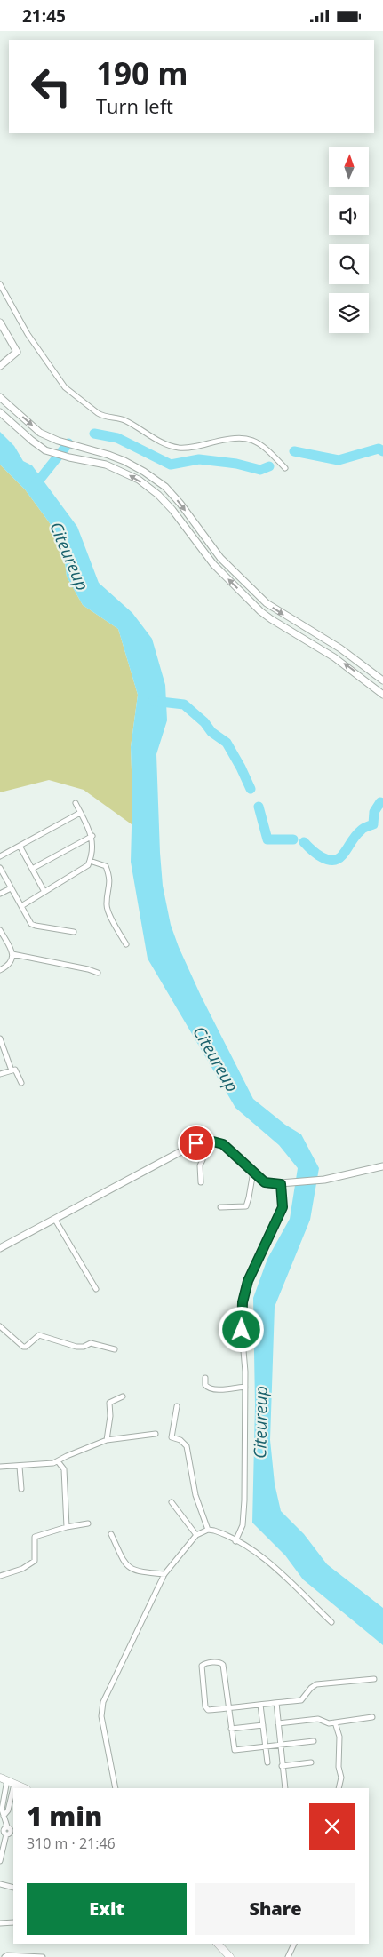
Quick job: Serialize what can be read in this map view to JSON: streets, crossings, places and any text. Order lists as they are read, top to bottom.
{
  "water": ["Citeureup"],
  "north": "top",
  "page": {
    "status": "21:45",
    "turn": ["190 m", "Turn left"],
    "heading": ["1 min", "310 m · 21:46"],
    "buttons": ["Exit", "Share"]
  }
}
